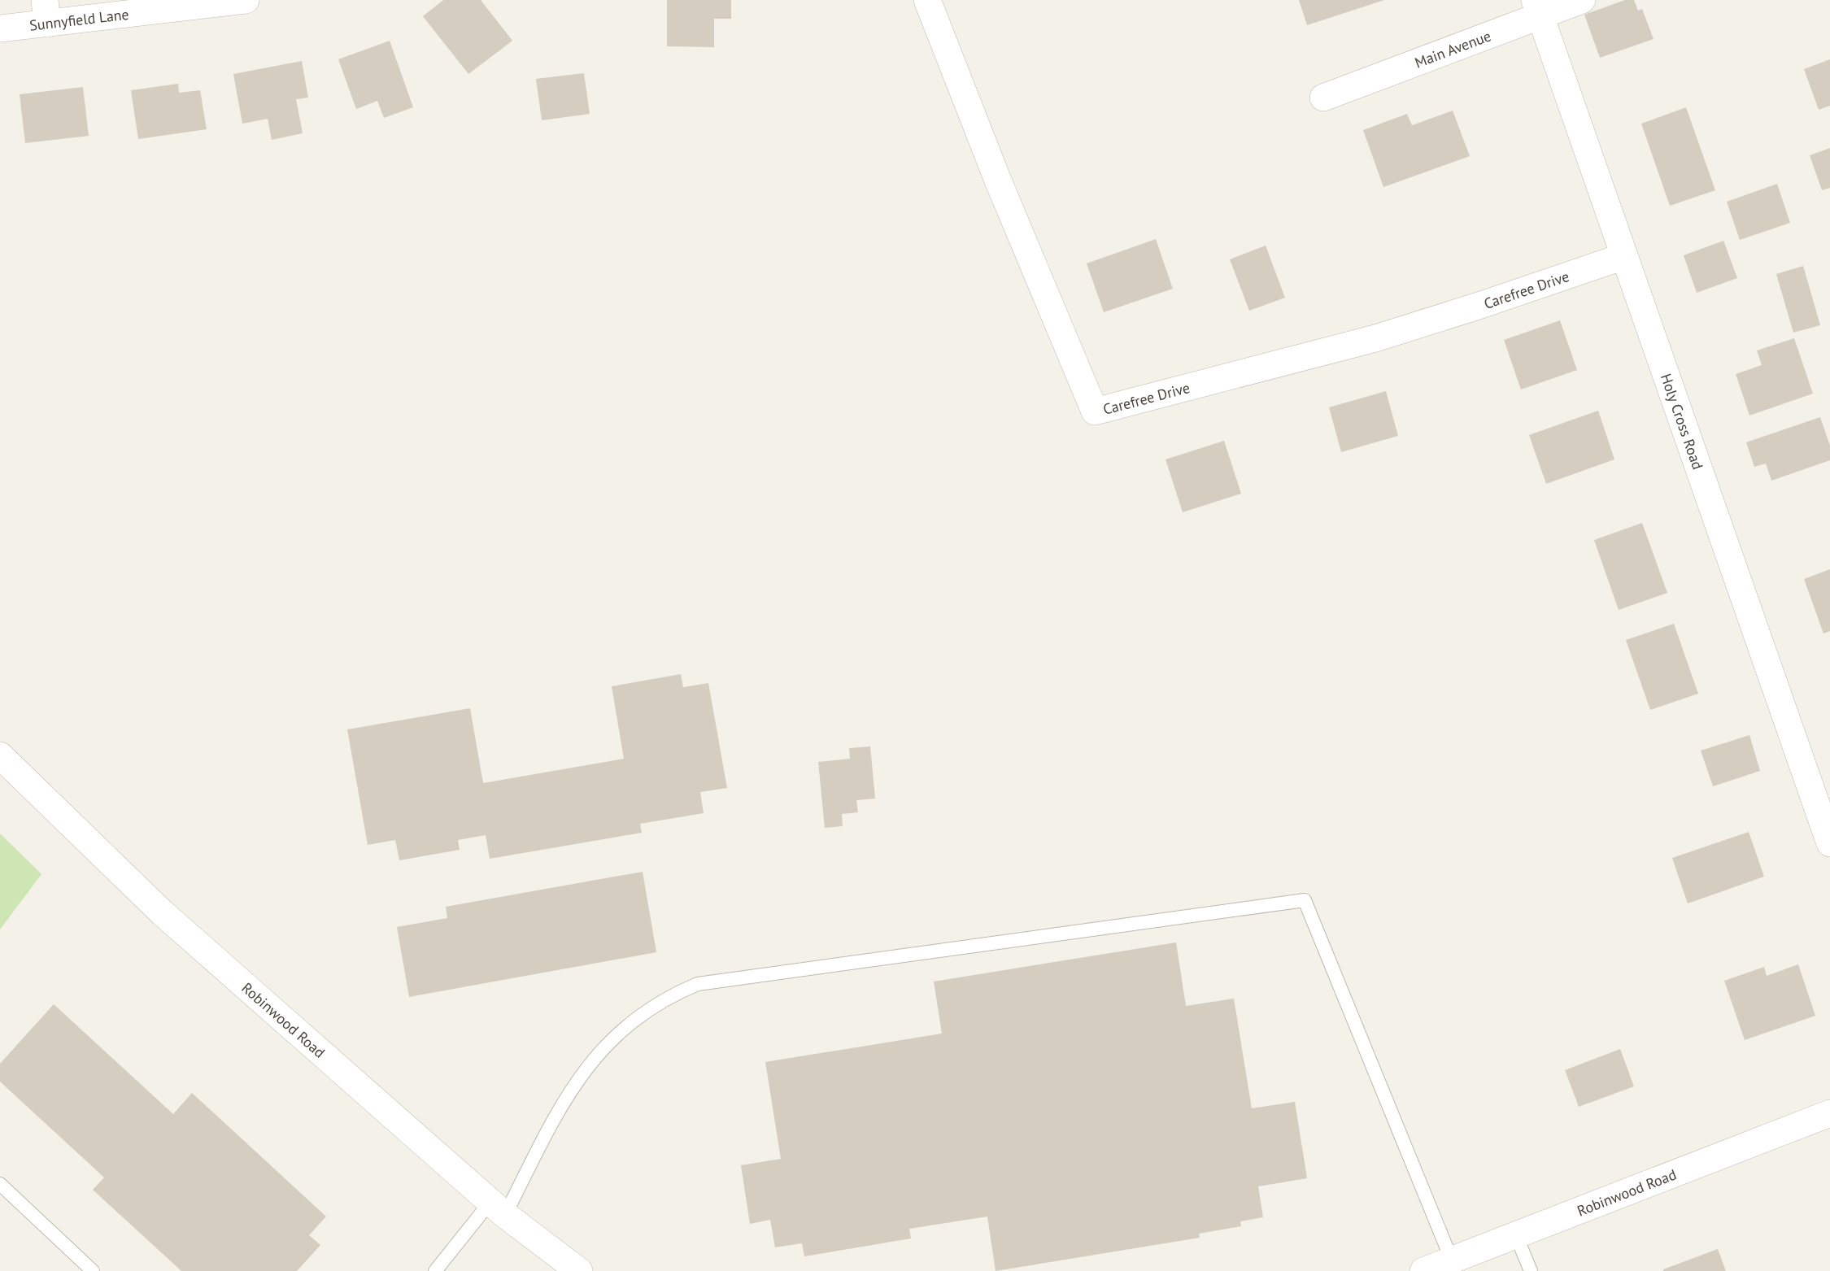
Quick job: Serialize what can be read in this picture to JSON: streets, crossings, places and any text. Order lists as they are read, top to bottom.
{
  "streets": {
    "street": [
      "Sunnyfield Lane",
      "Main Avenue",
      "Carefree Drive",
      "Holy Cross Road",
      "Robinwood Road"
    ]
  },
  "crossings": [
    ["Main Avenue", "Holy Cross Road"],
    ["Carefree Drive", "Holy Cross Road"]
  ]
}
